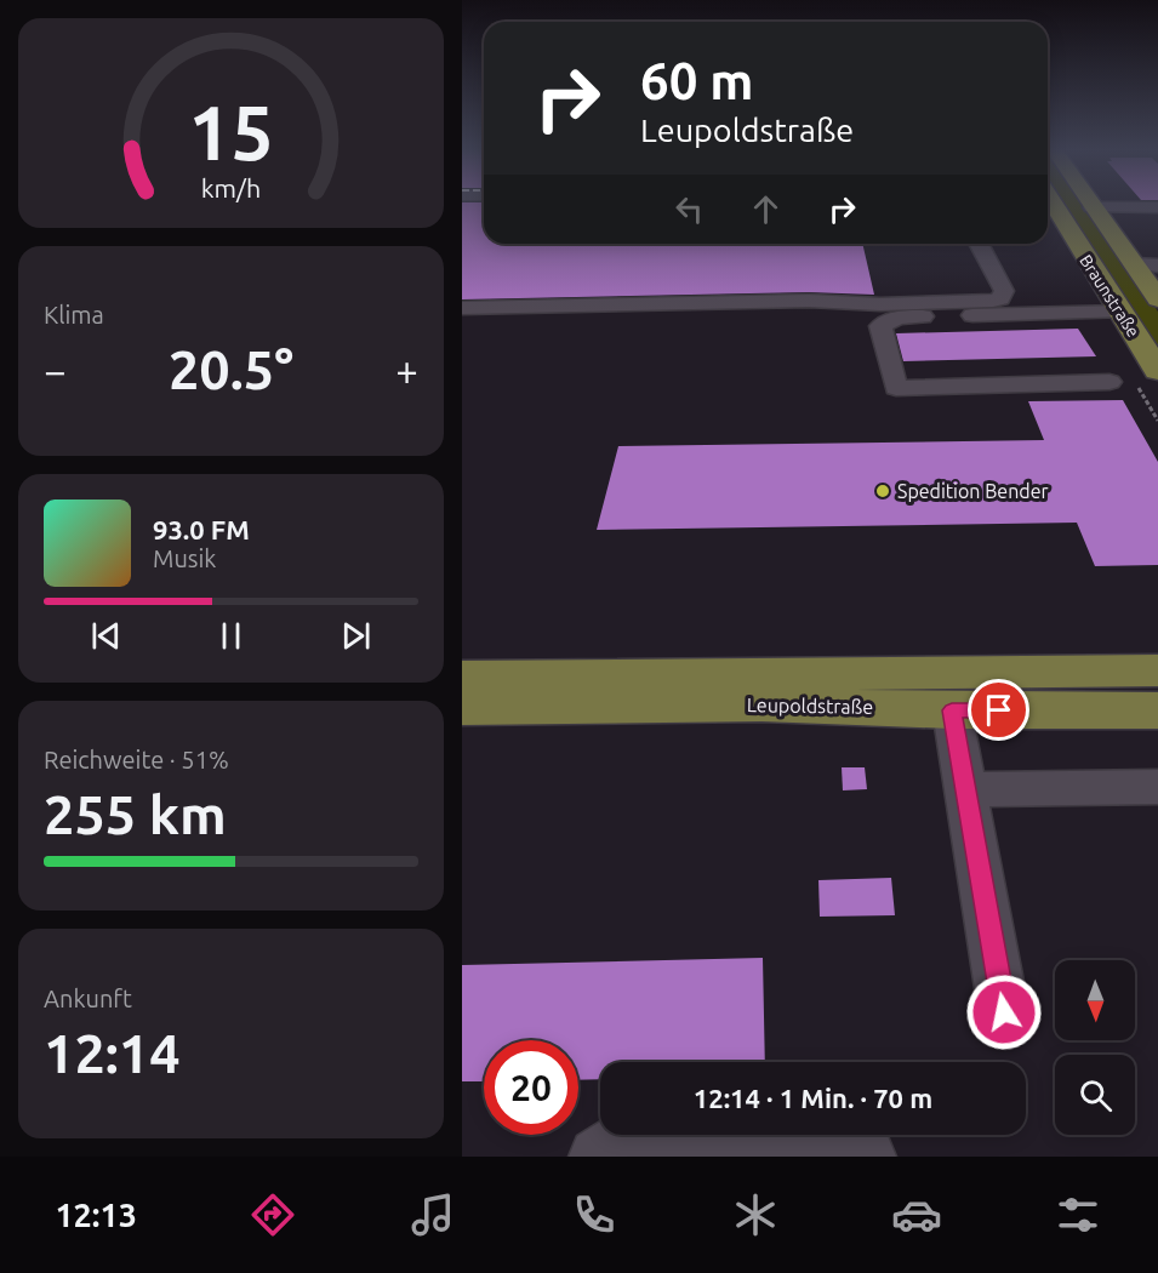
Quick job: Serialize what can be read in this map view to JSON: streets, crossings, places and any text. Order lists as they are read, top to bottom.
{
  "streets": {
    "main road": ["Braunstraße", "Leupoldstraße"]
  },
  "places": ["Spedition Bender"],
  "north": "bottom",
  "page": {
    "turn": ["60 m", "Leupoldstraße"],
    "tile": [
      "Klima",
      ["Reichweite · 51%", "255 km"],
      ["Ankunft", "12:14"]
    ],
    "heat": ["−", "20.5°", "+"],
    "song": ["93.0 FM", "Musik"],
    "limit": "20",
    "trip": "12:14 · 1 Min. · 70 m",
    "tabs": "12:13",
    "gauge": ["15", "km/h"]
  }
}
